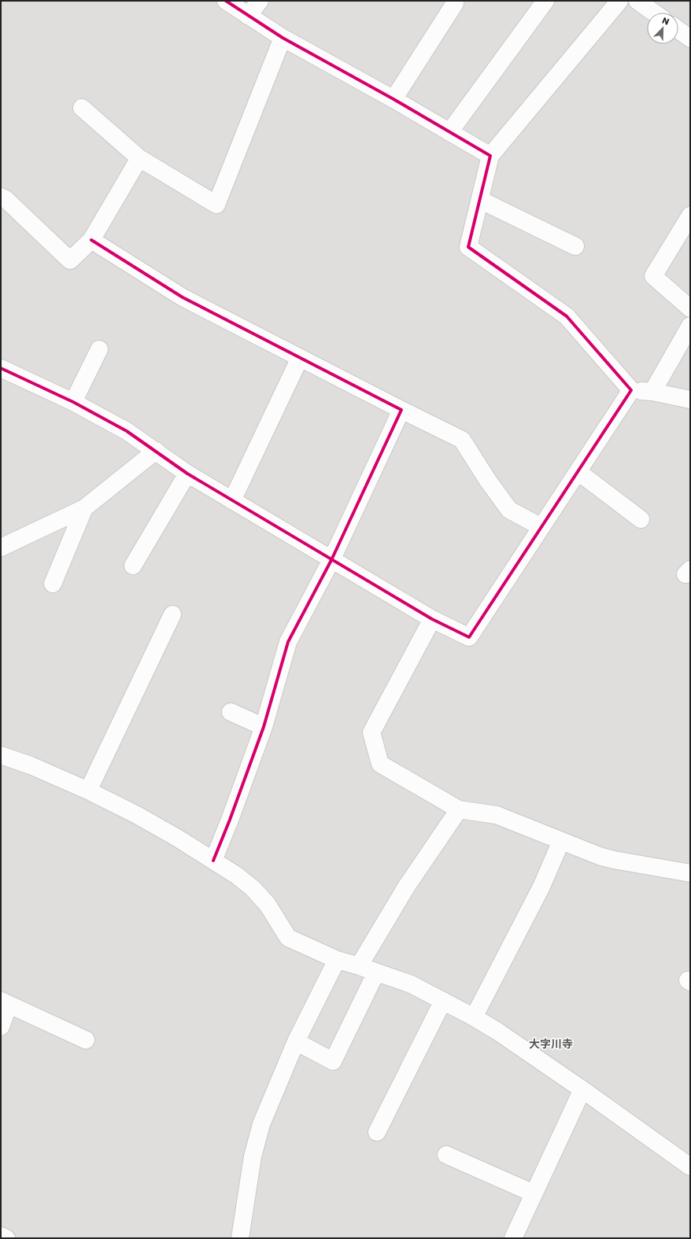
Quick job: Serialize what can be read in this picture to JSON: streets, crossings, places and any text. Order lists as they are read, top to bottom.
{
  "districts": ["大字川寺"],
  "north": "top right"
}
